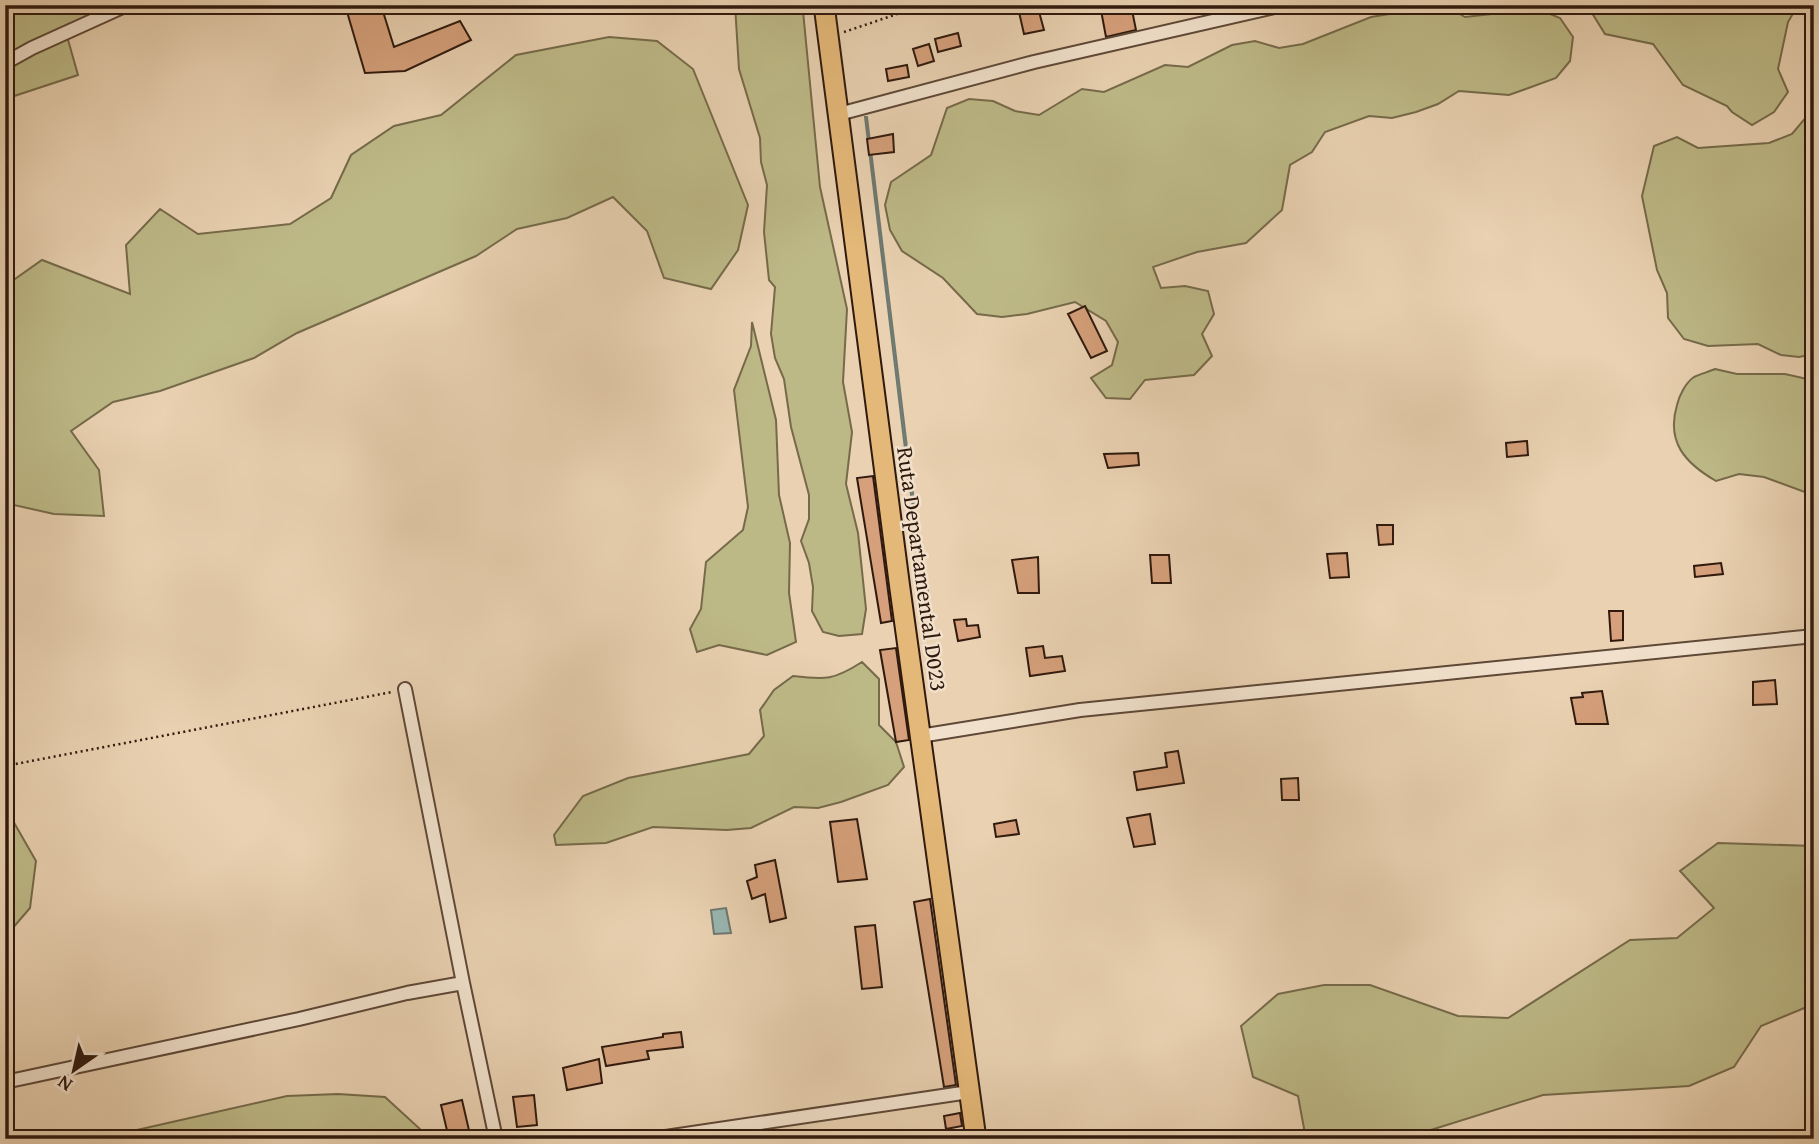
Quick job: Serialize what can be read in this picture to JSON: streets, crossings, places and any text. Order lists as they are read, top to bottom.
{
  "streets": {
    "main road": ["Ruta Departamental D023"]
  },
  "north": "bottom left"
}
